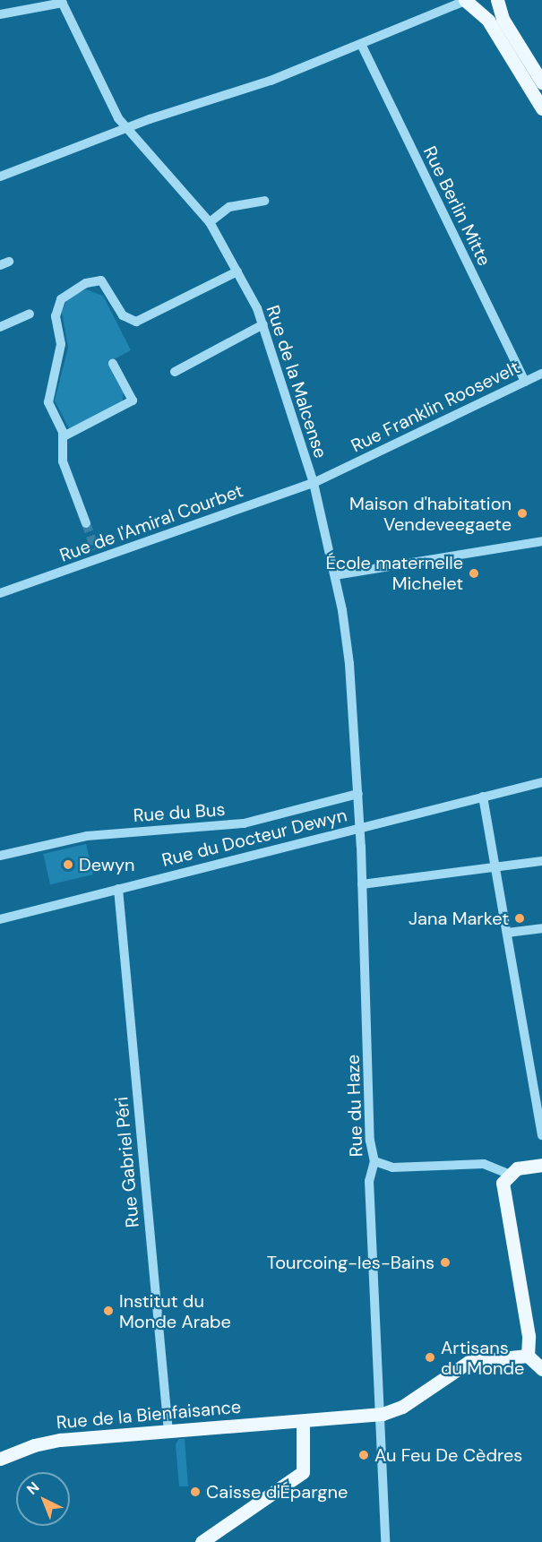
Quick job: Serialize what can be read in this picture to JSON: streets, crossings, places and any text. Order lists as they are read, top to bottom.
{
  "streets": {
    "main road": ["Rue de la Bienfaisance"],
    "street": [
      "Rue Berlin Mitte",
      "Rue de la Malcense",
      "Rue Franklin Roosevelt",
      "Rue de l'Amiral Courbet",
      "Rue du Bus",
      "Rue du Docteur Dewyn",
      "Rue du Haze",
      "Rue Gabriel Péri"
    ]
  },
  "crossings": [
    ["Rue Berlin Mitte", "Rue Franklin Roosevelt"],
    ["Rue de la Malcense", "Rue Franklin Roosevelt"],
    ["Rue de la Malcense", "Rue de l'Amiral Courbet"],
    ["Rue de la Malcense", "Rue du Bus"],
    ["Rue de la Malcense", "Rue du Docteur Dewyn"],
    ["Rue de la Malcense", "Rue du Haze"],
    ["Rue Franklin Roosevelt", "Rue de l'Amiral Courbet"],
    ["Rue du Docteur Dewyn", "Rue du Haze"],
    ["Rue du Docteur Dewyn", "Rue Gabriel Péri"],
    ["Rue du Haze", "Rue de la Bienfaisance"],
    ["Rue Gabriel Péri", "Rue de la Bienfaisance"]
  ],
  "places": [
    "Maison d'habitation Vendeveegaete",
    "École maternelle Michelet",
    "Dewyn",
    "Jana Market",
    "Tourcoing-les-Bains",
    "Institut du Monde Arabe",
    "Artisans du Monde",
    "Au Feu De Cèdres",
    "Caisse d'Épargne"
  ],
  "north": "top left"
}
